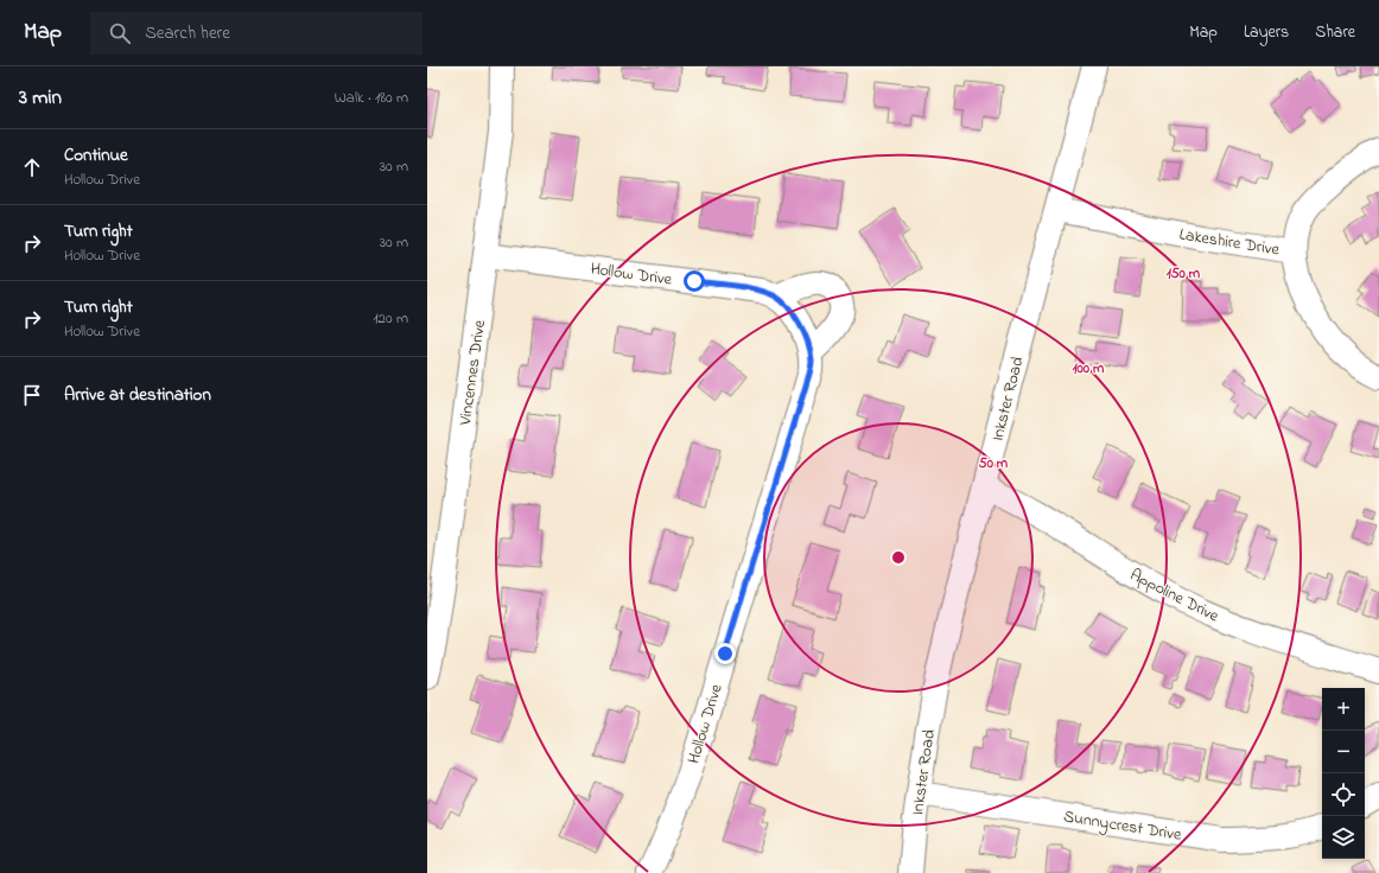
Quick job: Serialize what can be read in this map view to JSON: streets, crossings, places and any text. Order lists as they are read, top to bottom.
{
  "streets": {
    "street": [
      "Lakeshire Drive",
      "Hollow Drive",
      "Vincennes Drive",
      "Inkster Road",
      "Appoline Drive",
      "Sunnycrest Drive"
    ]
  },
  "crossings": [
    ["Lakeshire Drive", "Inkster Road"],
    ["Hollow Drive", "Vincennes Drive"],
    ["Inkster Road", "Appoline Drive"],
    ["Inkster Road", "Sunnycrest Drive"]
  ],
  "page": {
    "header": "Map",
    "search": "Search here",
    "nav": ["Map", "Layers", "Share"],
    "heading": ["3 min", "Walk · 180 m"],
    "list": [
      ["Continue", "Hollow Drive", "30 m"],
      ["Turn right", "Hollow Drive", "30 m"],
      ["Turn right", "Hollow Drive", "120 m"],
      "Arrive at destination"
    ],
    "map_buttons": ["+", "−"]
  },
  "rings": ["150 m", "100 m", "50 m"]
}
